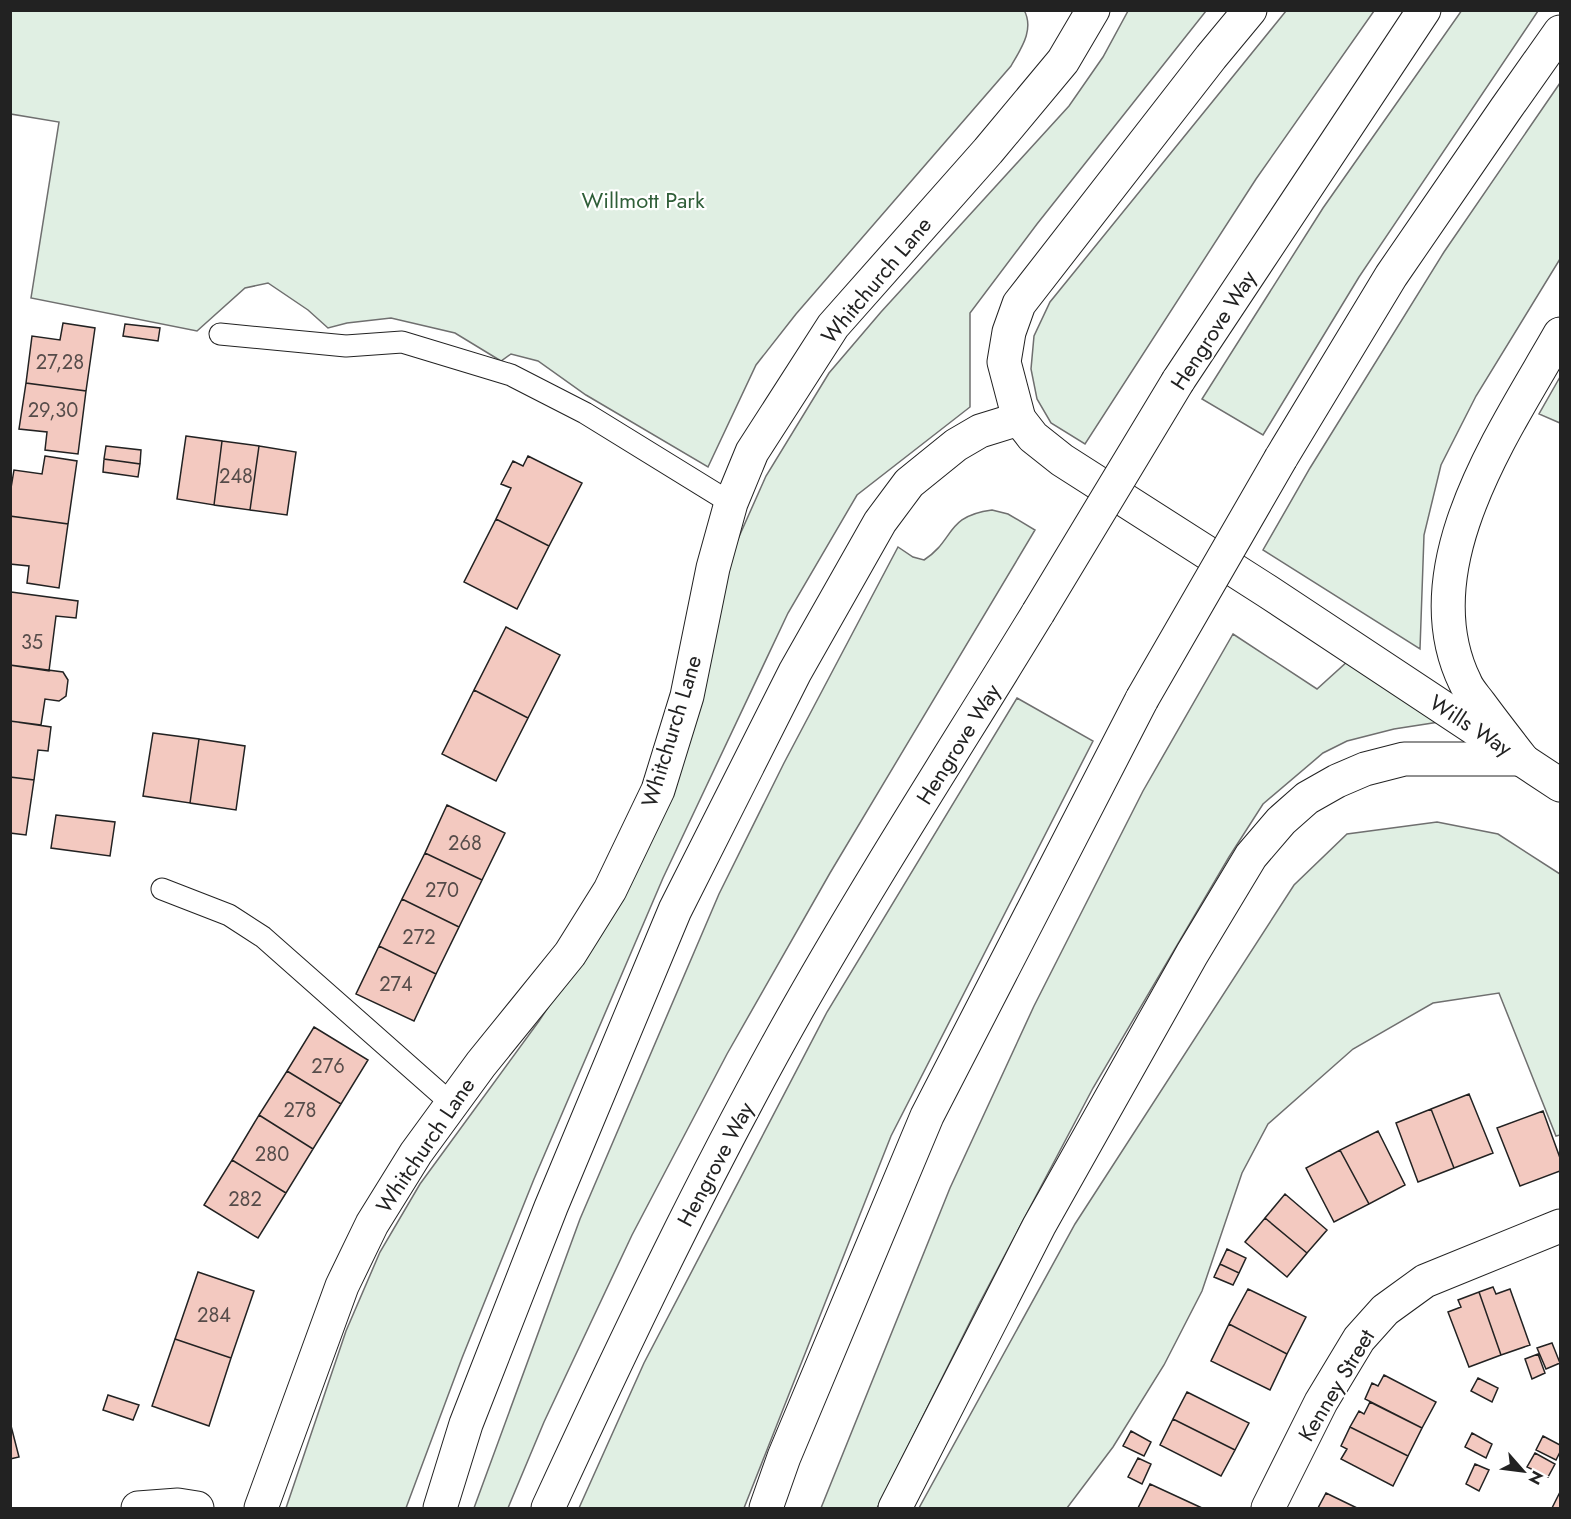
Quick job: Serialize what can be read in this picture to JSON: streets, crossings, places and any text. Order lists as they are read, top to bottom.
{
  "streets": {
    "main road": [
      "Whitchurch Lane",
      "Hengrove Way",
      "Wills Way",
      "Kenney Street"
    ]
  },
  "parks": ["Willmott Park"],
  "house_numbers": [
    "27,28",
    "29,30",
    "248",
    "35",
    "268",
    "270",
    "272",
    "274",
    "276",
    "278",
    "280",
    "282",
    "284"
  ],
  "north": "bottom right"
}
